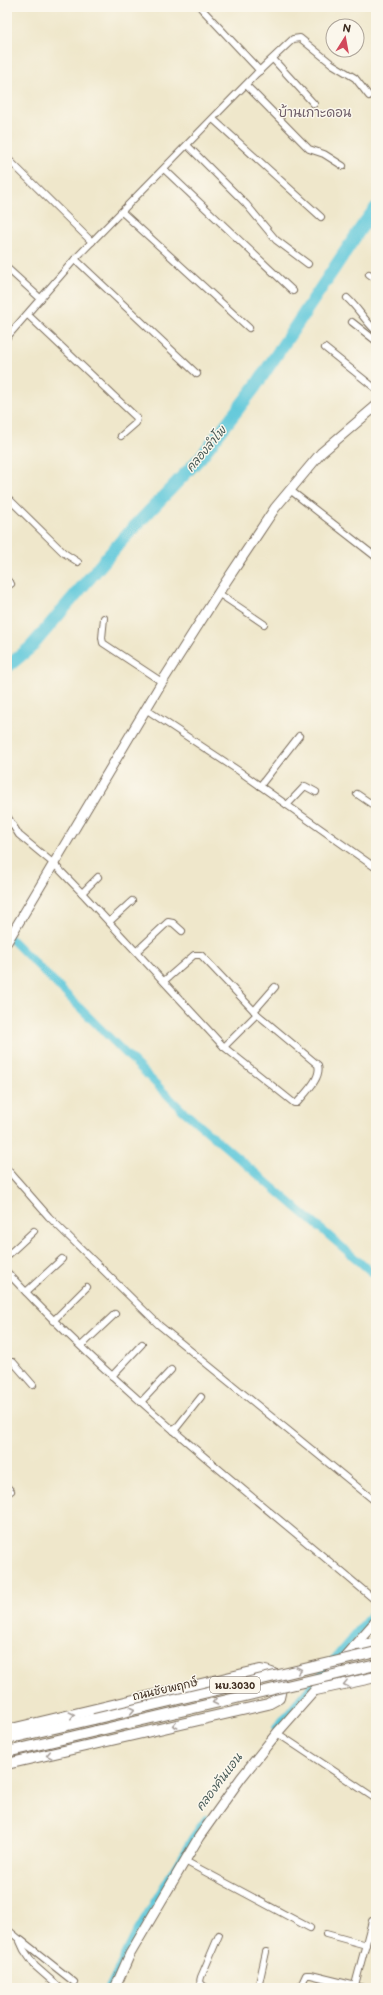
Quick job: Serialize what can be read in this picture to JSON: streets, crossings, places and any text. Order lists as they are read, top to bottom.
{
  "streets": {
    "main road": ["นบ.3030", "ถนนชัยพฤกษ์"]
  },
  "districts": ["บ้านเกาะดอน"],
  "water": ["คลองลำโพ", "คลองคันแอน"],
  "north": "top"
}
